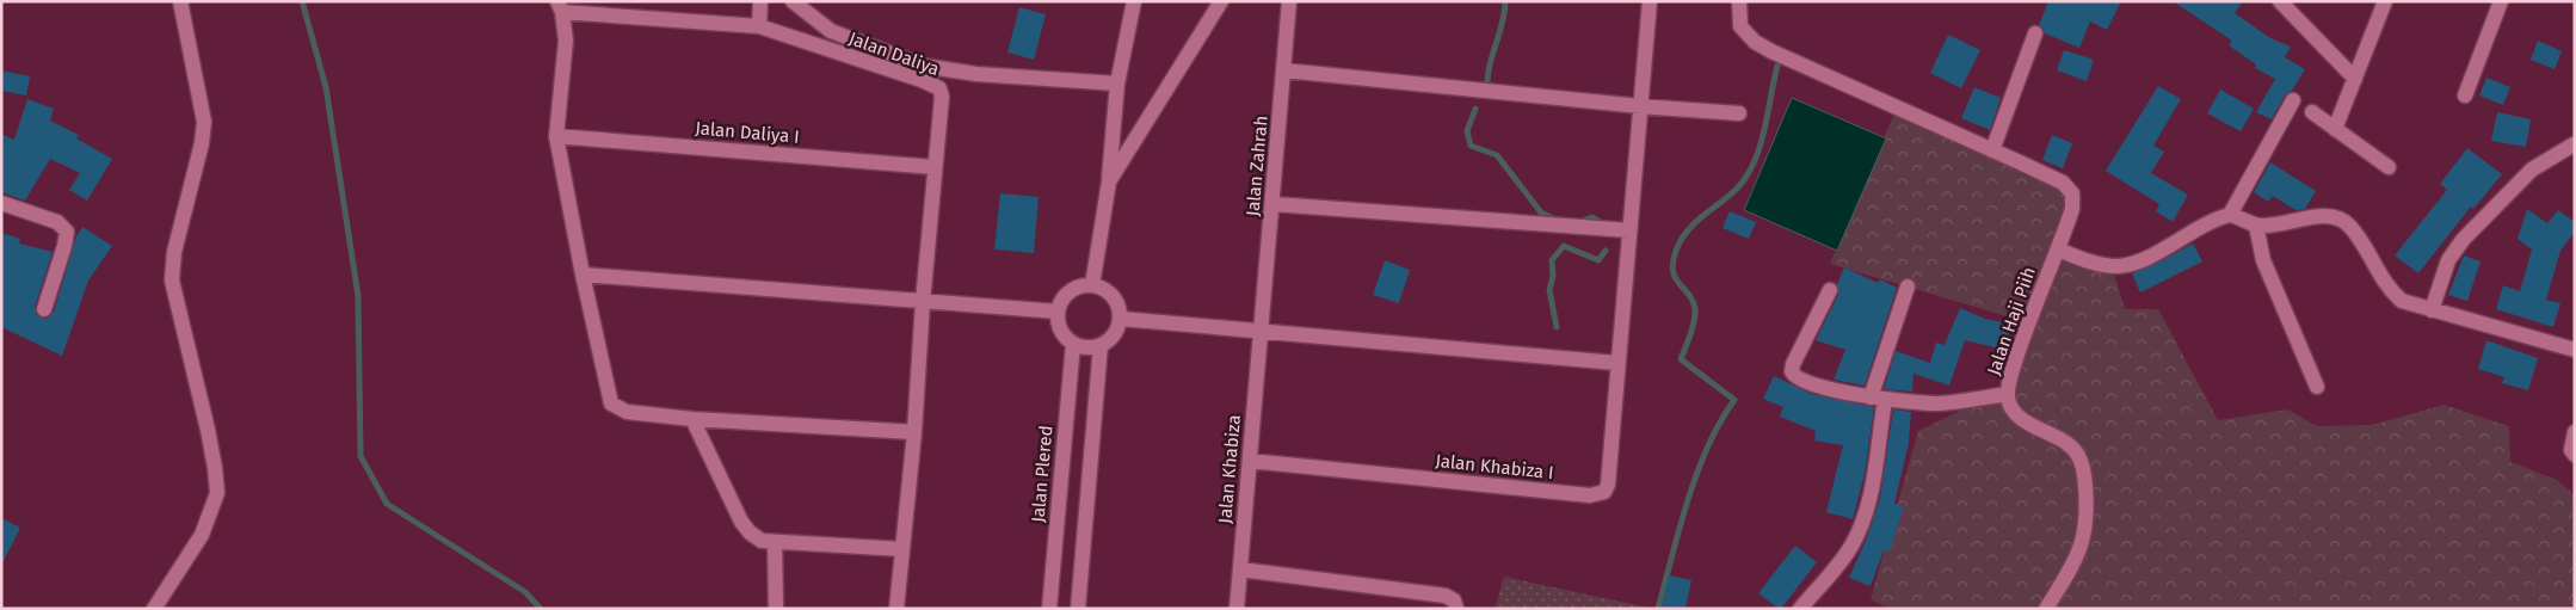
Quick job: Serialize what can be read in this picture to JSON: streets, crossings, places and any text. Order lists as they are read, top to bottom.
{
  "streets": {
    "street": [
      "Jalan Daliya",
      "Jalan Daliya I",
      "Jalan Zahrah",
      "Jalan Haji Piih",
      "Jalan Khabiza I",
      "Jalan Khabiza",
      "Jalan Plered"
    ]
  },
  "crossings": [
    ["Jalan Daliya", "Jalan Daliya I"],
    ["Jalan Zahrah", "Jalan Khabiza"],
    ["Jalan Khabiza I", "Jalan Khabiza"]
  ]
}
